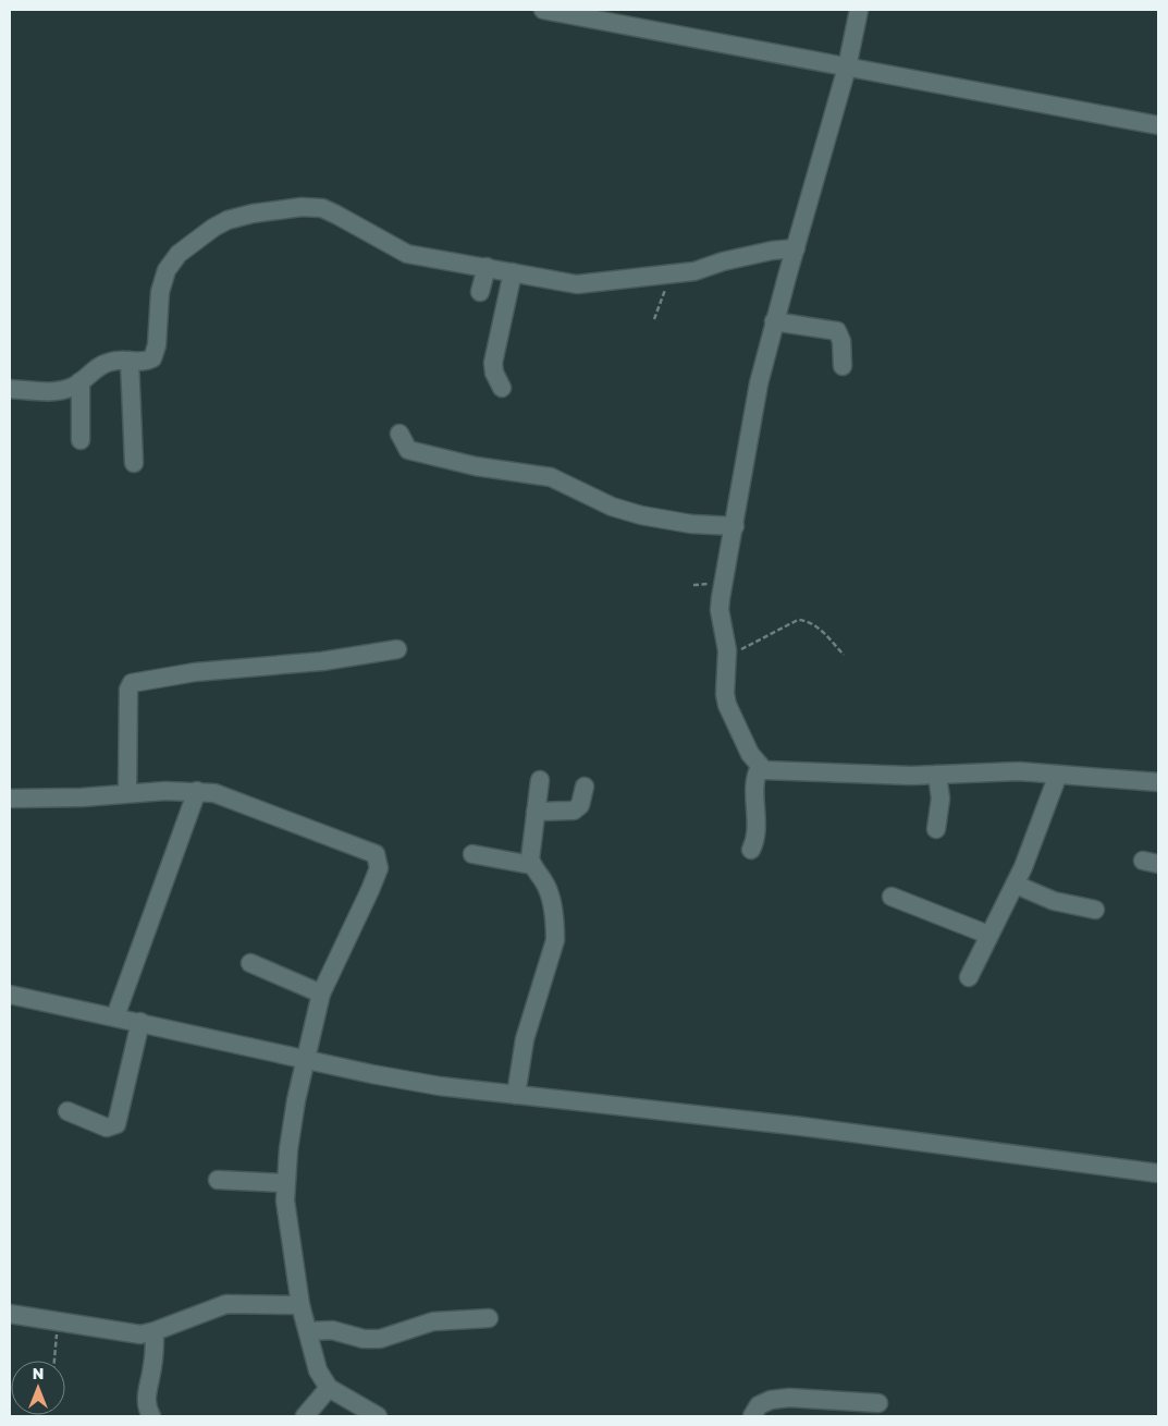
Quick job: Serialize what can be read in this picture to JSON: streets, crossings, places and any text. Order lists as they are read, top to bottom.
{
  "north": "top"
}
